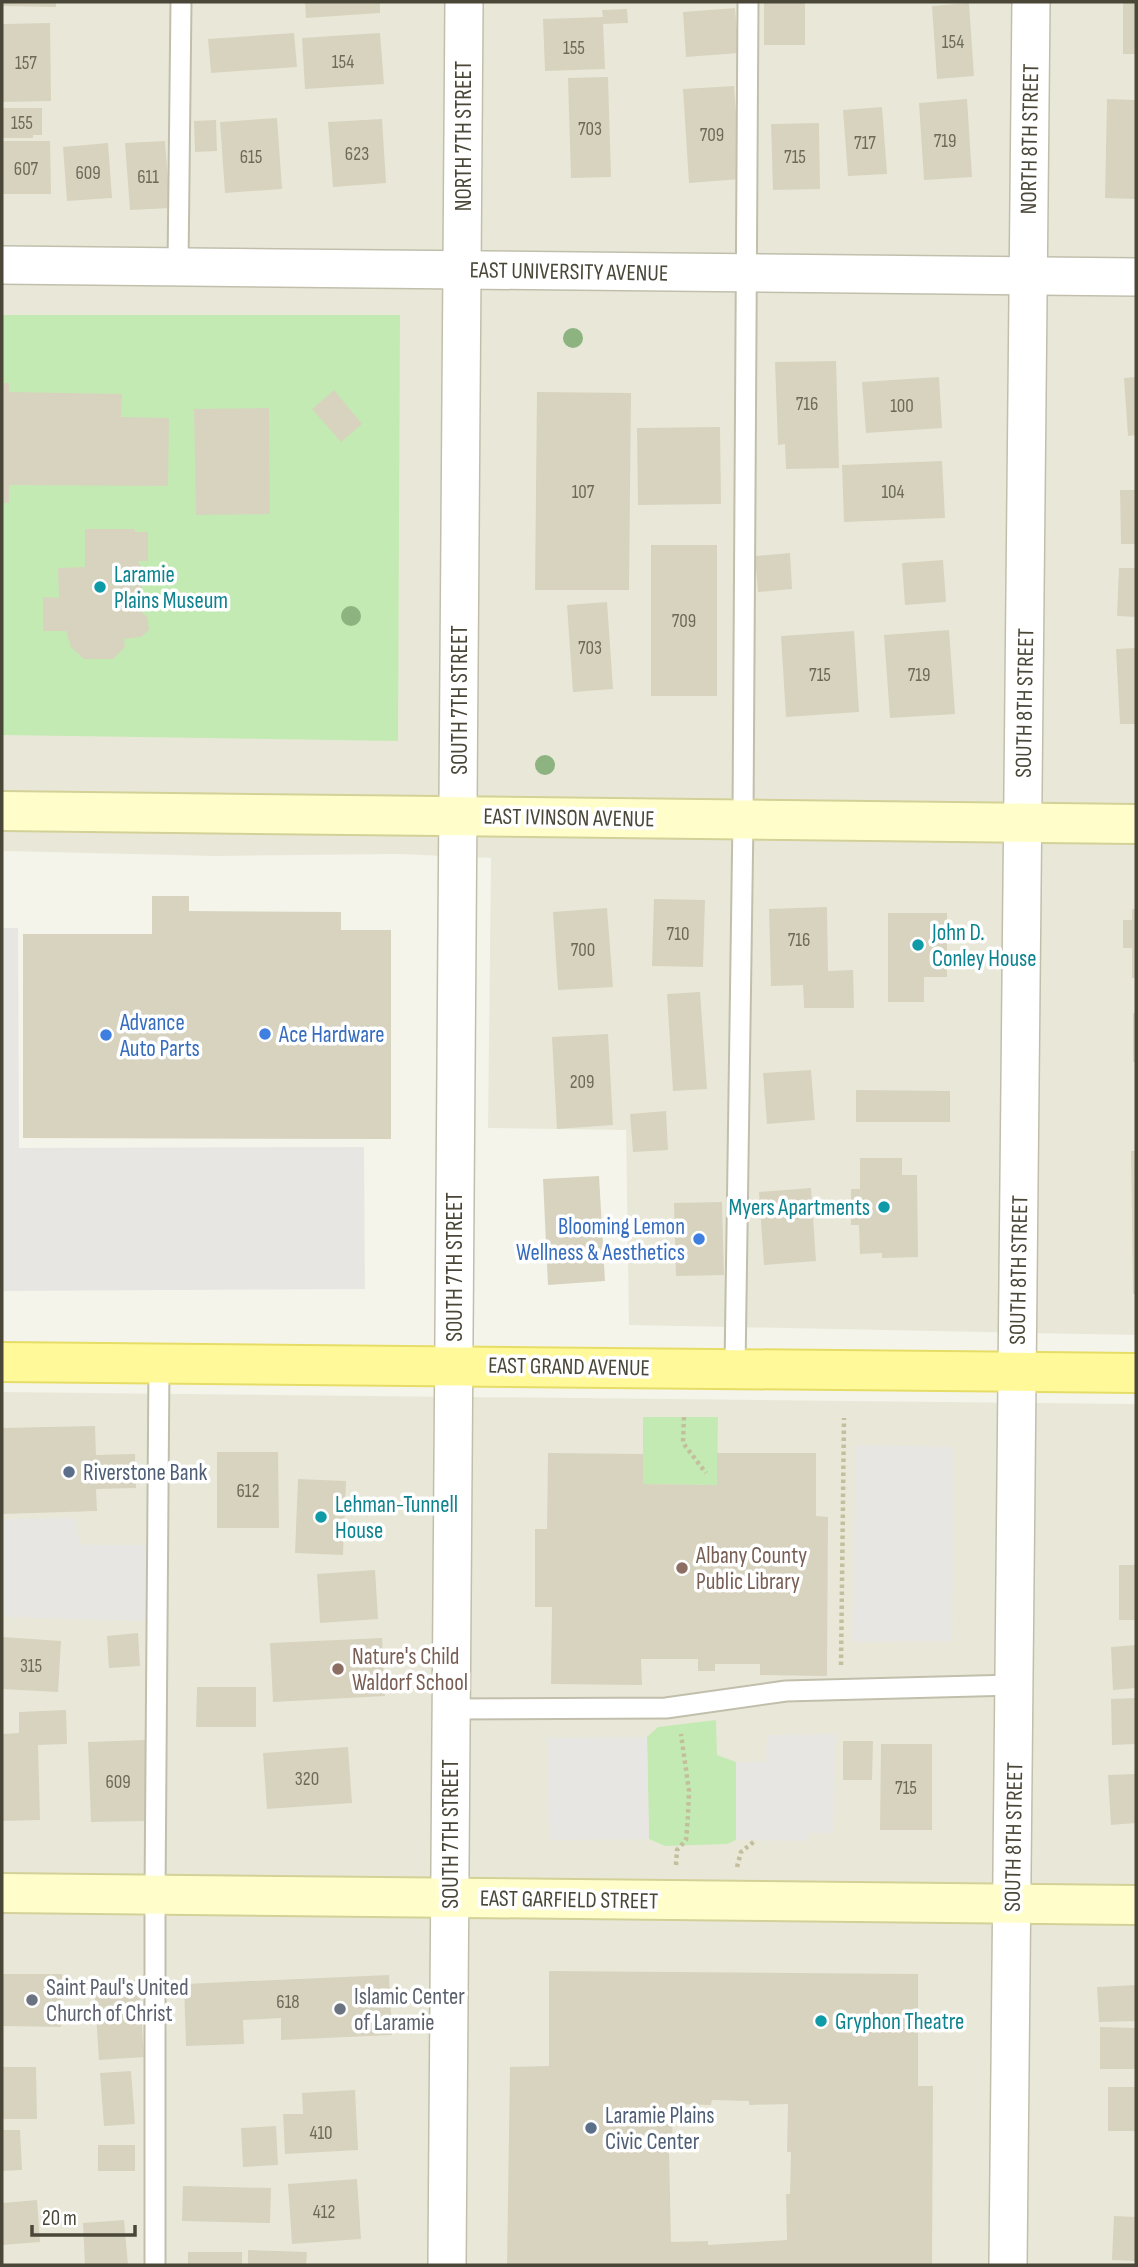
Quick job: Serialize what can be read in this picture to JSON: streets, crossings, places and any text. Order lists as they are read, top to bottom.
{
  "streets": {
    "main road": ["EAST GRAND AVENUE"],
    "street": [
      "NORTH 7TH STREET",
      "NORTH 8TH STREET",
      "EAST UNIVERSITY AVENUE",
      "SOUTH 7TH STREET",
      "SOUTH 8TH STREET",
      "EAST IVINSON AVENUE",
      "EAST GARFIELD STREET"
    ]
  },
  "crossings": [
    ["NORTH 7TH STREET", "EAST UNIVERSITY AVENUE"],
    ["NORTH 7TH STREET", "SOUTH 7TH STREET"],
    ["NORTH 8TH STREET", "EAST UNIVERSITY AVENUE"],
    ["NORTH 8TH STREET", "SOUTH 8TH STREET"],
    ["EAST UNIVERSITY AVENUE", "SOUTH 7TH STREET"],
    ["EAST UNIVERSITY AVENUE", "SOUTH 8TH STREET"],
    ["SOUTH 7TH STREET", "EAST IVINSON AVENUE"],
    ["SOUTH 7TH STREET", "EAST GRAND AVENUE"],
    ["SOUTH 7TH STREET", "EAST GARFIELD STREET"],
    ["SOUTH 8TH STREET", "EAST IVINSON AVENUE"],
    ["SOUTH 8TH STREET", "EAST GRAND AVENUE"],
    ["SOUTH 8TH STREET", "EAST GARFIELD STREET"]
  ],
  "places": [
    "Laramie Plains Museum",
    "John D. Conley House",
    "Ace Hardware",
    "Advance Auto Parts",
    "Myers Apartments",
    "Blooming Lemon Wellness & Aesthetics",
    "Riverstone Bank",
    "Lehman-Tunnell House",
    "Albany County Public Library",
    "Nature's Child Waldorf School",
    "Saint Paul's United Church of Christ",
    "Islamic Center of Laramie",
    "Gryphon Theatre",
    "Laramie Plains Civic Center"
  ],
  "house_numbers": [
    "154",
    "155",
    "154",
    "157",
    "155",
    "703",
    "709",
    "719",
    "717",
    "623",
    "615",
    "715",
    "607",
    "609",
    "611",
    "716",
    "100",
    "107",
    "104",
    "709",
    "703",
    "715",
    "719",
    "710",
    "716",
    "700",
    "209",
    "612",
    "315",
    "320",
    "609",
    "715",
    "618",
    "410",
    "412"
  ],
  "scale_bar": "20 m"
}
